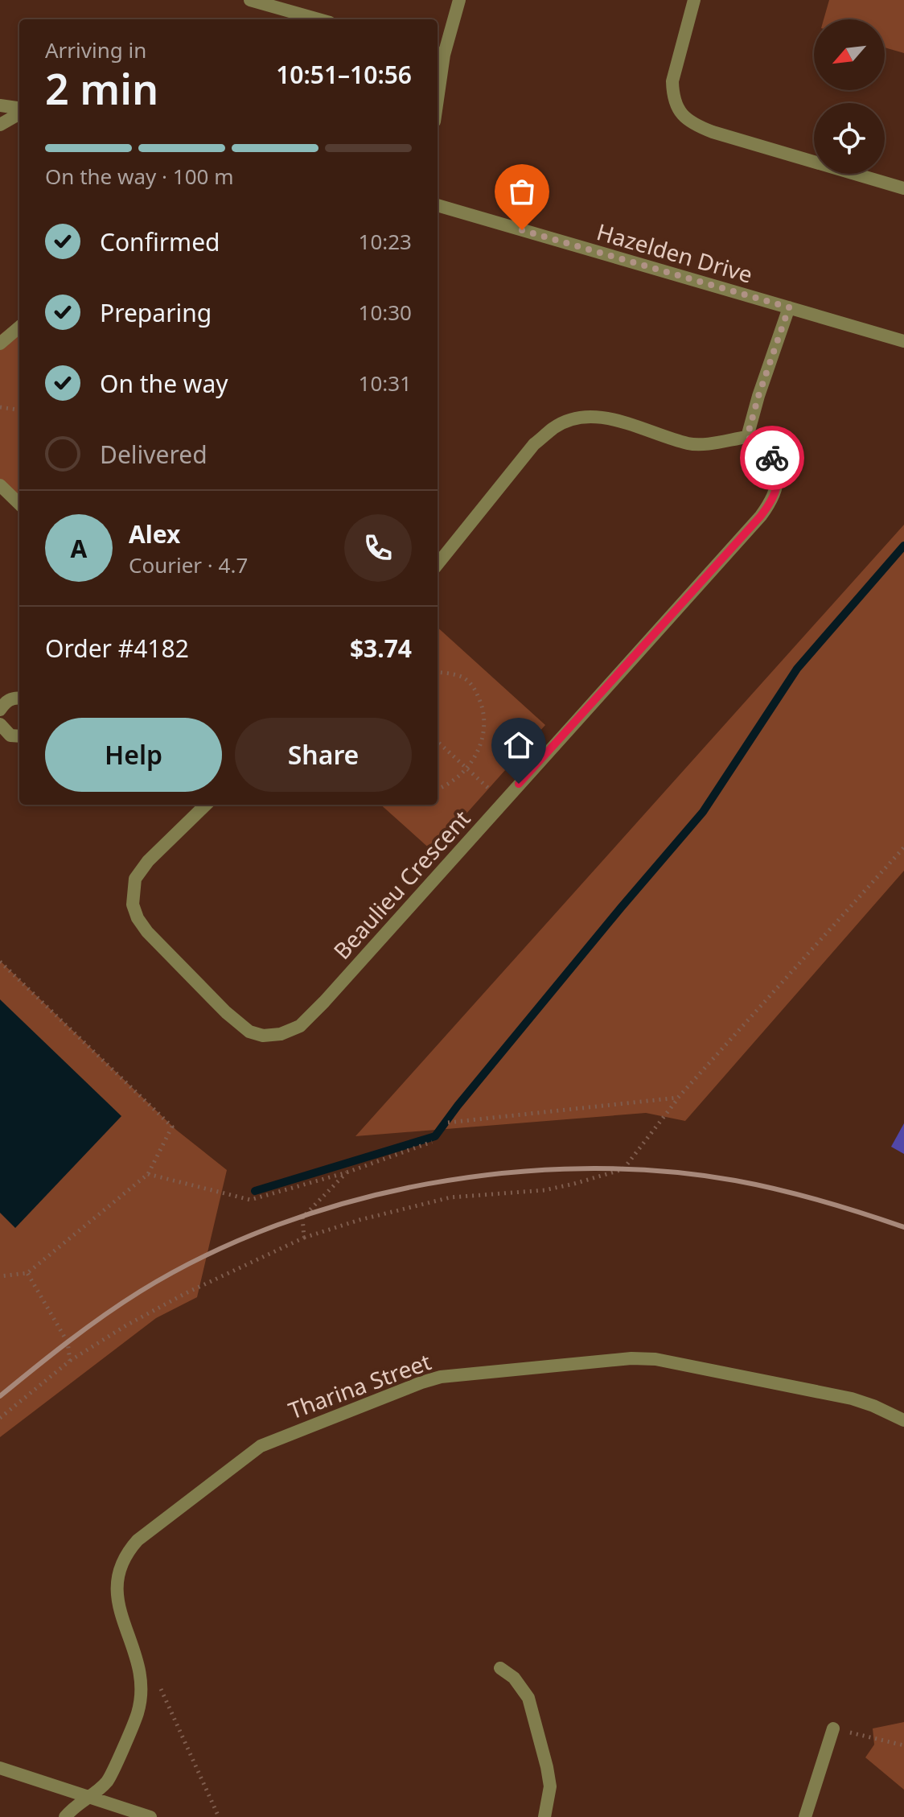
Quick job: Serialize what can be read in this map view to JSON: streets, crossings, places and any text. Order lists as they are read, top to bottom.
{
  "streets": {
    "street": ["Hazelden Drive", "Beaulieu Crescent", "Tharina Street"]
  },
  "north": "bottom left",
  "page": {
    "heading": ["2 min", "Arriving in", "10:51–10:56"],
    "panel": [
      "Alex",
      "Courier · 4.7",
      "Order #4182",
      "$3.74"
    ],
    "bar": "On the way · 100 m",
    "list": [
      ["Confirmed", "10:23"],
      ["Preparing", "10:30"],
      ["On the way", "10:31"],
      "Delivered"
    ],
    "round": "A",
    "buttons": ["Help", "Share"]
  }
}
